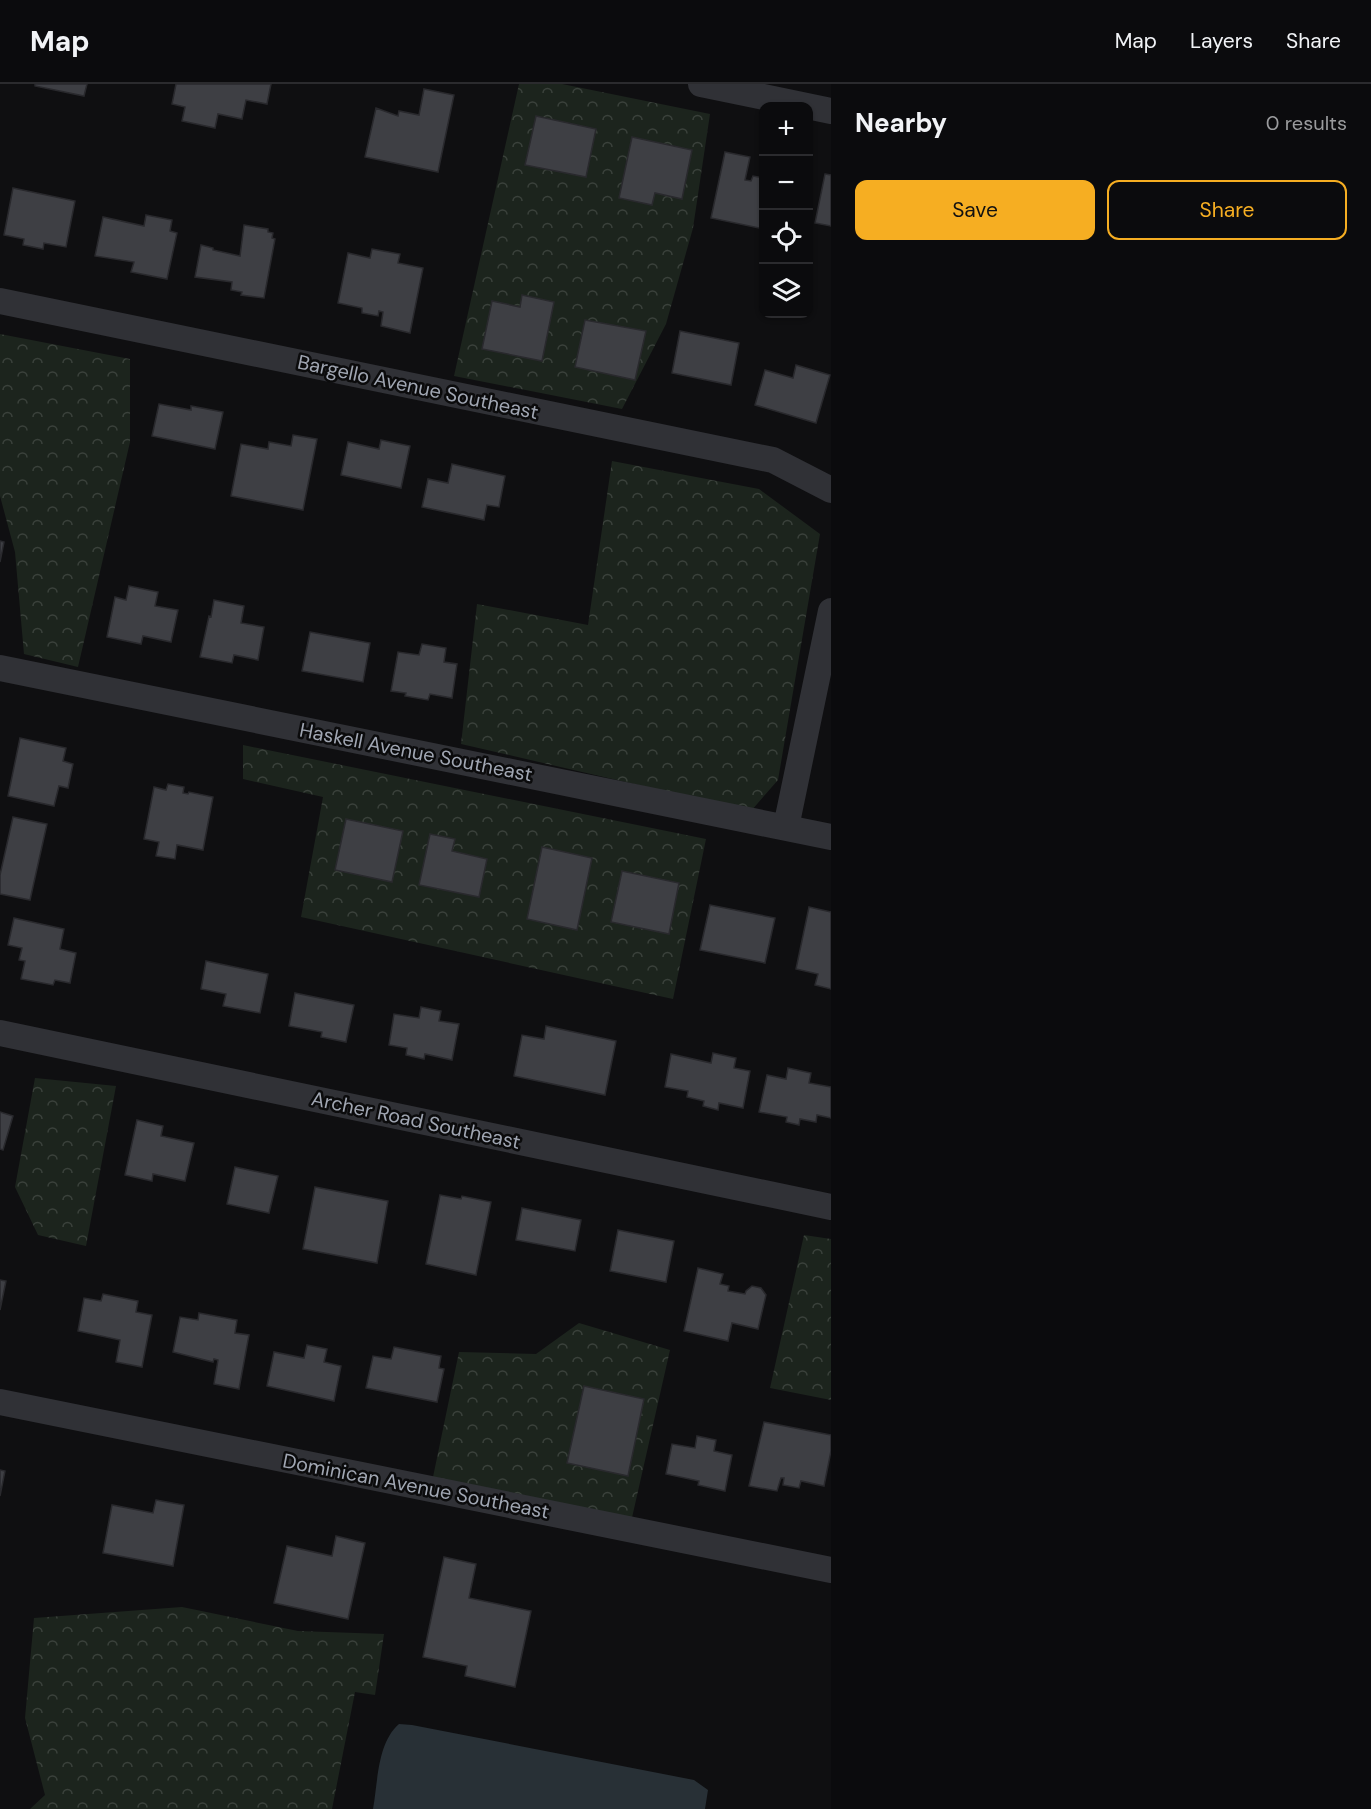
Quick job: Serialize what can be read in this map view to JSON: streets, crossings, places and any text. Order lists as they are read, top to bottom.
{
  "streets": {
    "street": [
      "Bargello Avenue Southeast",
      "Haskell Avenue Southeast",
      "Archer Road Southeast",
      "Dominican Avenue Southeast"
    ]
  },
  "page": {
    "header": "Map",
    "nav": ["Map", "Layers", "Share"],
    "heading": ["Nearby", "0 results"],
    "map_buttons": ["+", "−"],
    "buttons": ["Save", "Share"]
  }
}
